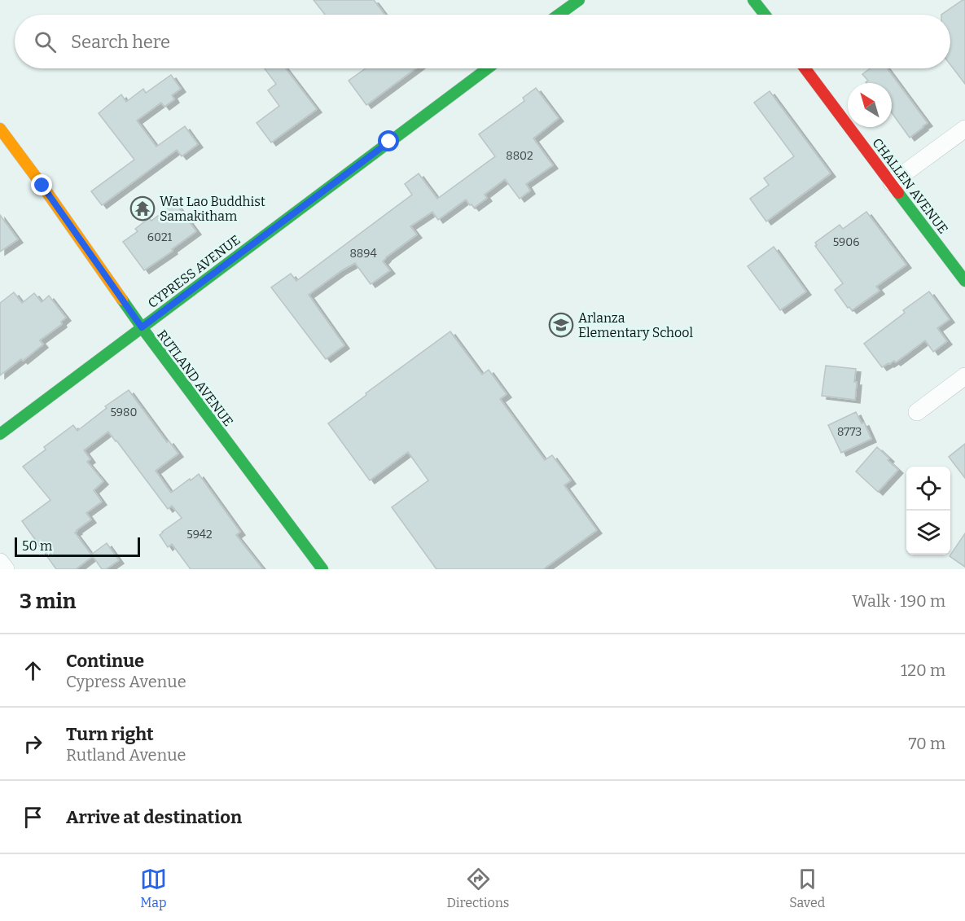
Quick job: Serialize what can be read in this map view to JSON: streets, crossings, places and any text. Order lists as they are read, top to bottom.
{
  "streets": {
    "street": ["CHALLEN AVENUE", "CYPRESS AVENUE", "RUTLAND AVENUE"]
  },
  "crossings": [
    ["CYPRESS AVENUE", "RUTLAND AVENUE"]
  ],
  "places": {
    "temple": ["Wat Lao Buddhist Samakitham"],
    "school or university": ["Arlanza Elementary School"]
  },
  "house_numbers": [
    "8802",
    "6021",
    "5906",
    "8894",
    "5980",
    "8773",
    "5942"
  ],
  "scale_bar": "50 m",
  "north": "top left",
  "page": {
    "search": "Search here",
    "scale": "50 m",
    "heading": ["3 min", "Walk · 190 m"],
    "list": [
      ["Continue", "Cypress Avenue", "120 m"],
      ["Turn right", "Rutland Avenue", "70 m"],
      "Arrive at destination"
    ],
    "nav": ["Map", "Directions", "Saved"]
  }
}
